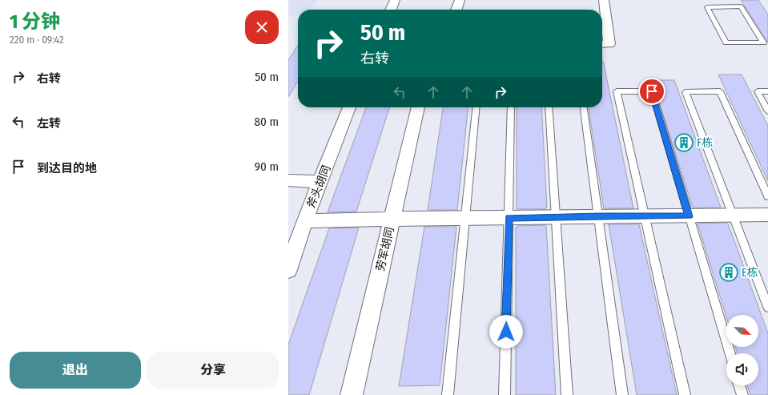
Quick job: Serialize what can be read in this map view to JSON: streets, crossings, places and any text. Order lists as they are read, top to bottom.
{
  "streets": {
    "street": ["斧头胡同", "劳军胡同"]
  },
  "places": {
    "building": ["F栋", "E栋"]
  },
  "north": "bottom right",
  "page": {
    "heading": ["1 分钟", "220 m · 09:42"],
    "turn": ["50 m", "右转"],
    "list": [
      {
        "name": "右转",
        "value": "50 m"
      },
      {
        "name": "左转",
        "value": "80 m"
      },
      {
        "name": "到达目的地",
        "value": "90 m"
      }
    ],
    "buttons": ["退出", "分享"]
  }
}
